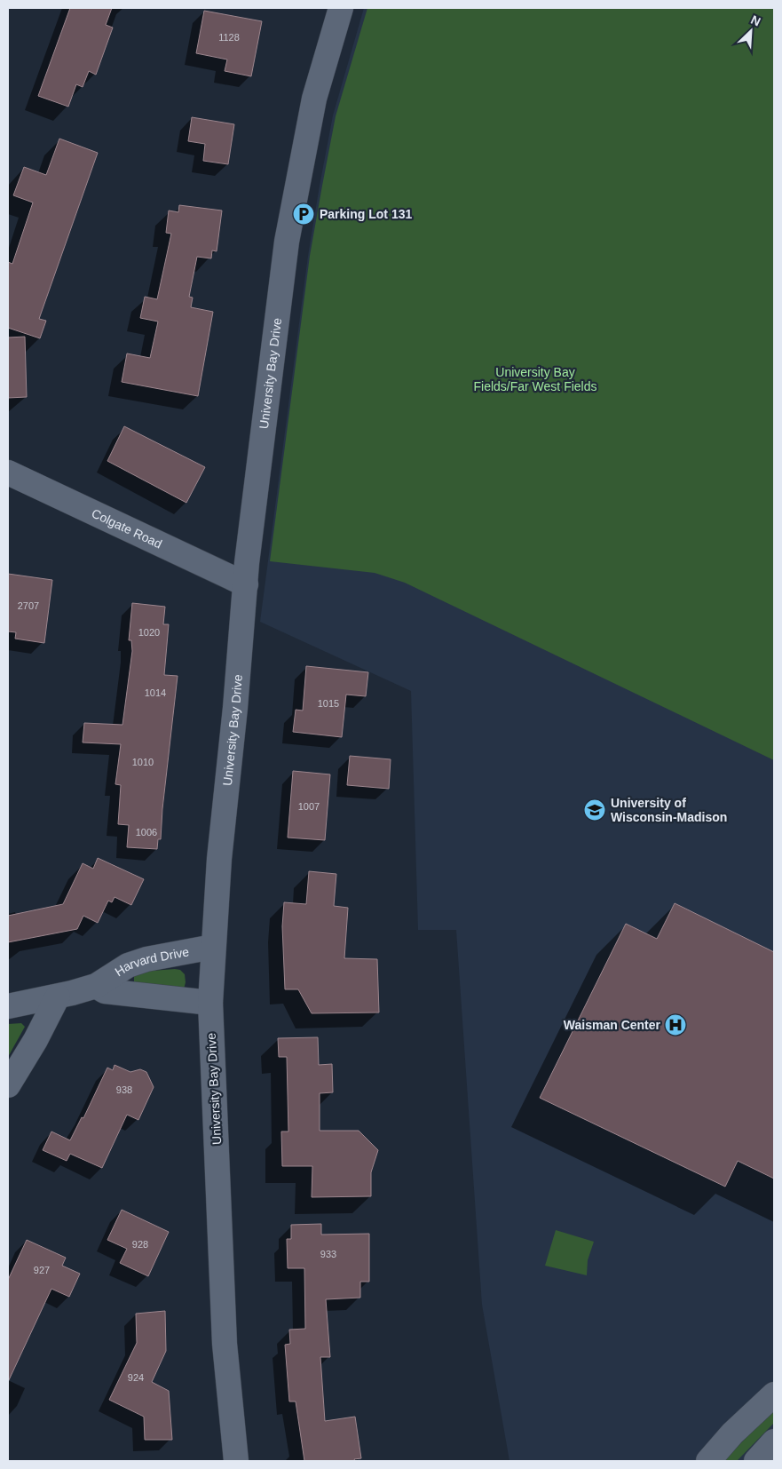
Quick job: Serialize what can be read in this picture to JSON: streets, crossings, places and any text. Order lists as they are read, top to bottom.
{
  "streets": {
    "street": ["University Bay Drive", "Colgate Road", "Harvard Drive"]
  },
  "crossings": [
    ["University Bay Drive", "Colgate Road"],
    ["University Bay Drive", "Harvard Drive"]
  ],
  "parks": ["University Bay Fields/Far West Fields"],
  "places": {
    "parking": ["Parking Lot 131"],
    "school or university": ["University of Wisconsin-Madison"],
    "hospital": ["Waisman Center"]
  },
  "house_numbers": [
    "1128",
    "2707",
    "1020",
    "1014",
    "1015",
    "1010",
    "1007",
    "1006",
    "938",
    "928",
    "933",
    "927",
    "924"
  ],
  "north": "top right"
}
